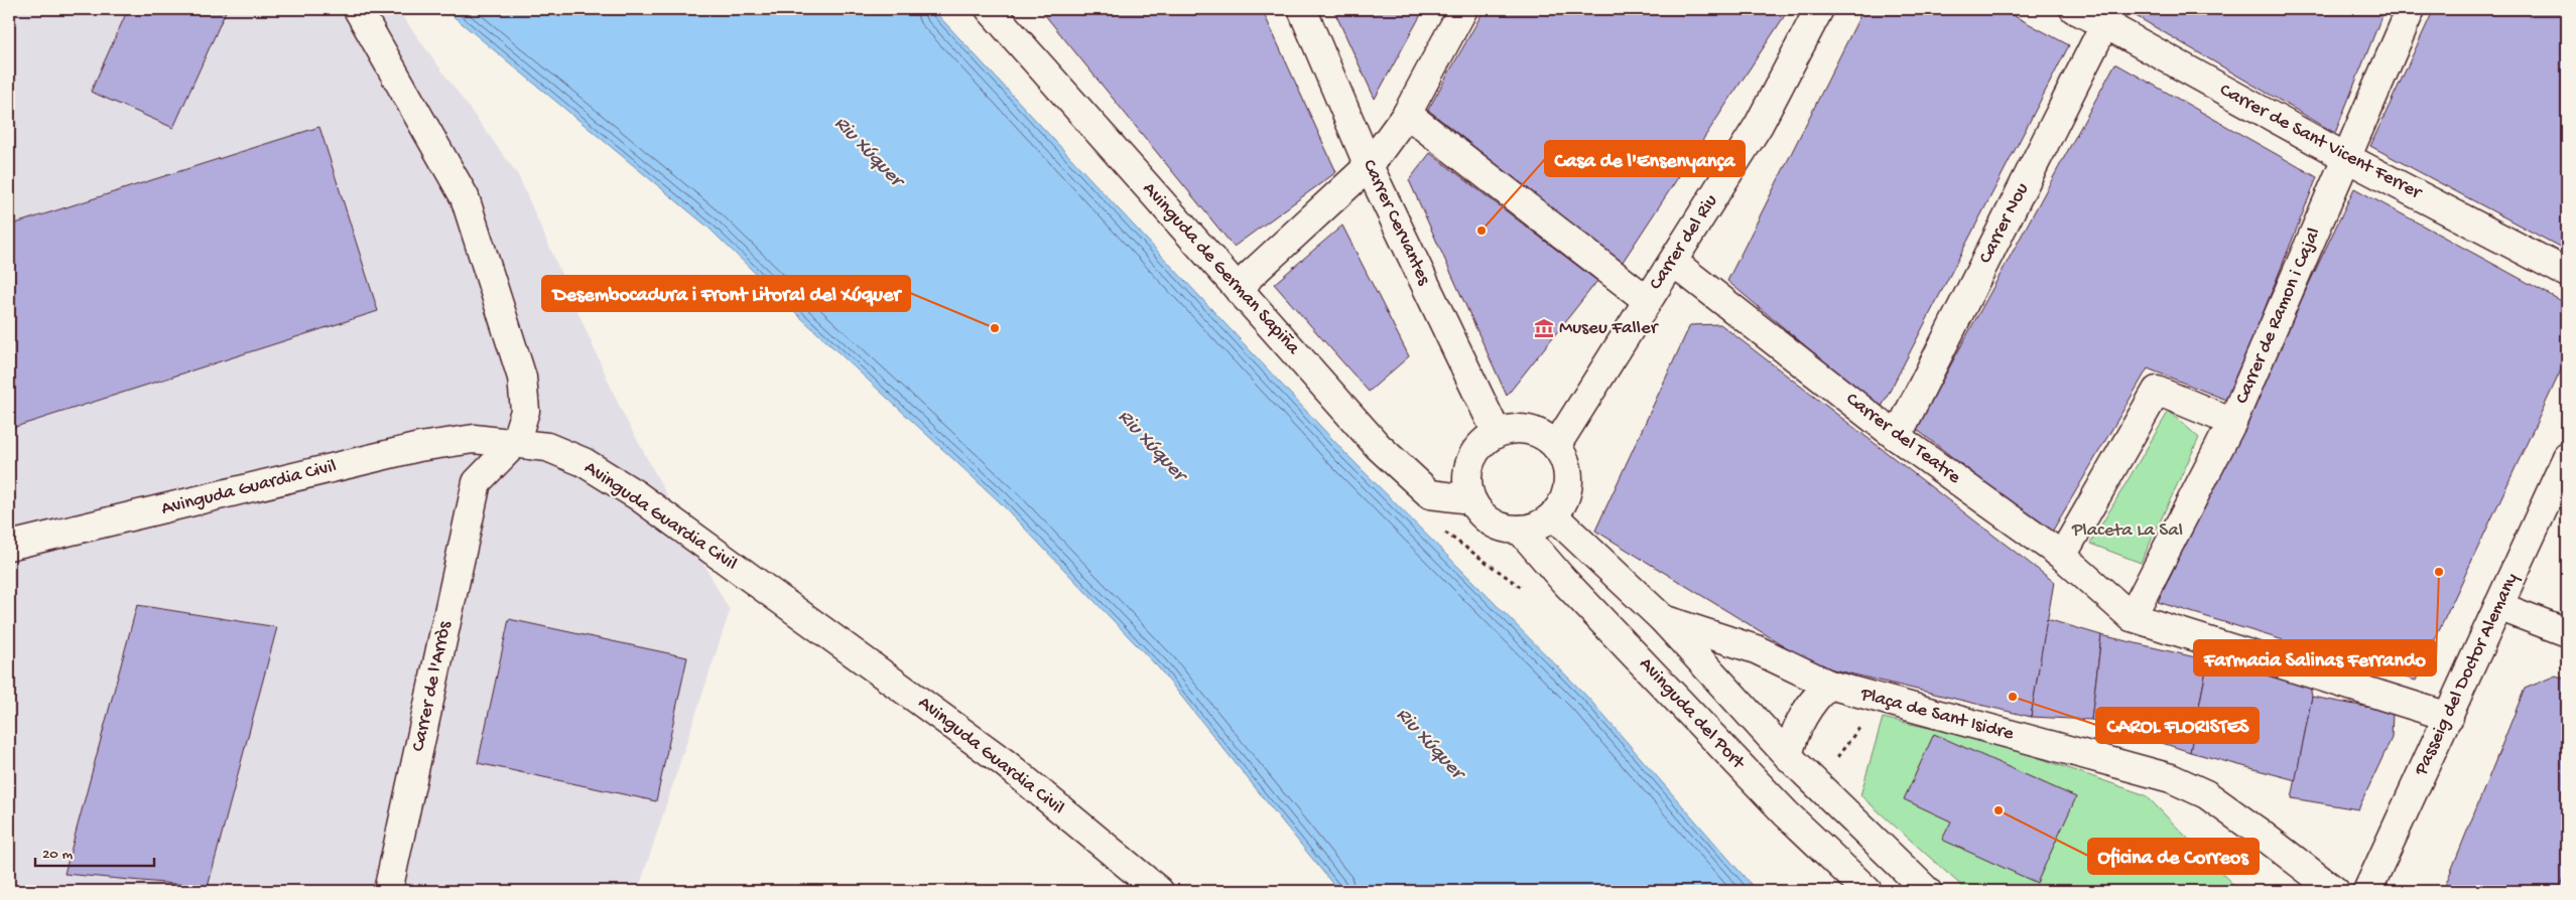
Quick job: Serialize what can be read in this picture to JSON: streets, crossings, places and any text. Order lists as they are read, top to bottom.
{
  "streets": {
    "street": [
      "Carrer de Sant Vicent Ferrer",
      "Carrer Cervantes",
      "Carrer Nou",
      "Carrer del Riu",
      "Avinguda de German Sapiña",
      "Carrer de Ramon i Cajal",
      "Carrer del Teatre",
      "Avinguda Guardia Civil",
      "Passeig del Doctor Alemany",
      "Carrer de l'Arròs",
      "Avinguda del Port",
      "Plaça de Sant Isidre"
    ]
  },
  "crossings": [
    ["Carrer de Sant Vicent Ferrer", "Carrer Nou"],
    ["Carrer de Sant Vicent Ferrer", "Carrer de Ramon i Cajal"],
    ["Carrer Cervantes", "Carrer del Riu"],
    ["Carrer Cervantes", "Avinguda de German Sapiña"],
    ["Carrer Cervantes", "Avinguda del Port"],
    ["Carrer Cervantes", "Plaça de Sant Isidre"],
    ["Carrer Nou", "Carrer del Teatre"],
    ["Carrer del Riu", "Avinguda de German Sapiña"],
    ["Carrer del Riu", "Carrer del Teatre"],
    ["Carrer del Riu", "Avinguda del Port"],
    ["Carrer del Riu", "Plaça de Sant Isidre"],
    ["Avinguda de German Sapiña", "Avinguda del Port"],
    ["Avinguda de German Sapiña", "Plaça de Sant Isidre"],
    ["Carrer de Ramon i Cajal", "Carrer del Teatre"],
    ["Avinguda Guardia Civil", "Carrer de l'Arròs"],
    ["Avinguda del Port", "Plaça de Sant Isidre"]
  ],
  "water": ["Riu Xúquer"],
  "parks": ["Placeta La Sal"],
  "places": {
    "other": [
      "Casa de l'Ensenyança",
      "Desembocadura i Front Litoral del Xúquer",
      "Farmacia Salinas Ferrando",
      "CAROL FLORISTES",
      "Oficina de Correos"
    ],
    "museum": ["Museu Faller"]
  },
  "scale_bar": "20 m"
}
